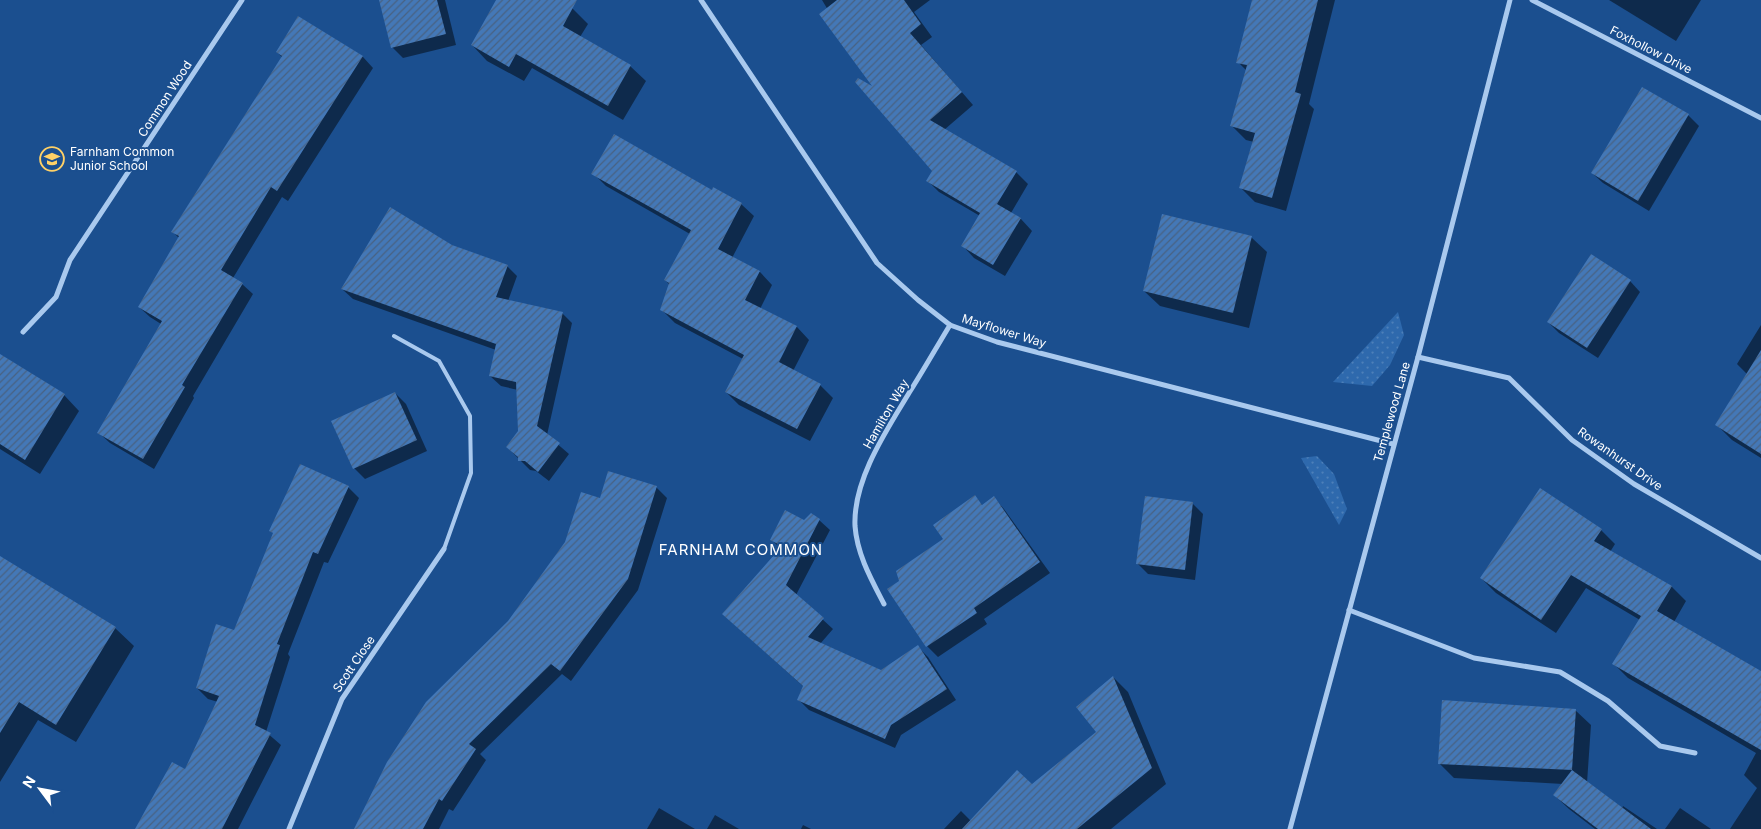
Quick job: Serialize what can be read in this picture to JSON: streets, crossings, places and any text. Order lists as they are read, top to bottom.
{
  "streets": {
    "street": [
      "Foxhollow Drive",
      "Common Wood",
      "Mayflower Way",
      "Templewood Lane",
      "Hamilton Way",
      "Rowanhurst Drive",
      "Scott Close"
    ]
  },
  "crossings": [
    ["Mayflower Way", "Templewood Lane"],
    ["Mayflower Way", "Hamilton Way"],
    ["Templewood Lane", "Rowanhurst Drive"]
  ],
  "districts": ["FARNHAM COMMON"],
  "places": {
    "school or university": ["Farnham Common Junior School"]
  },
  "north": "top left"
}
